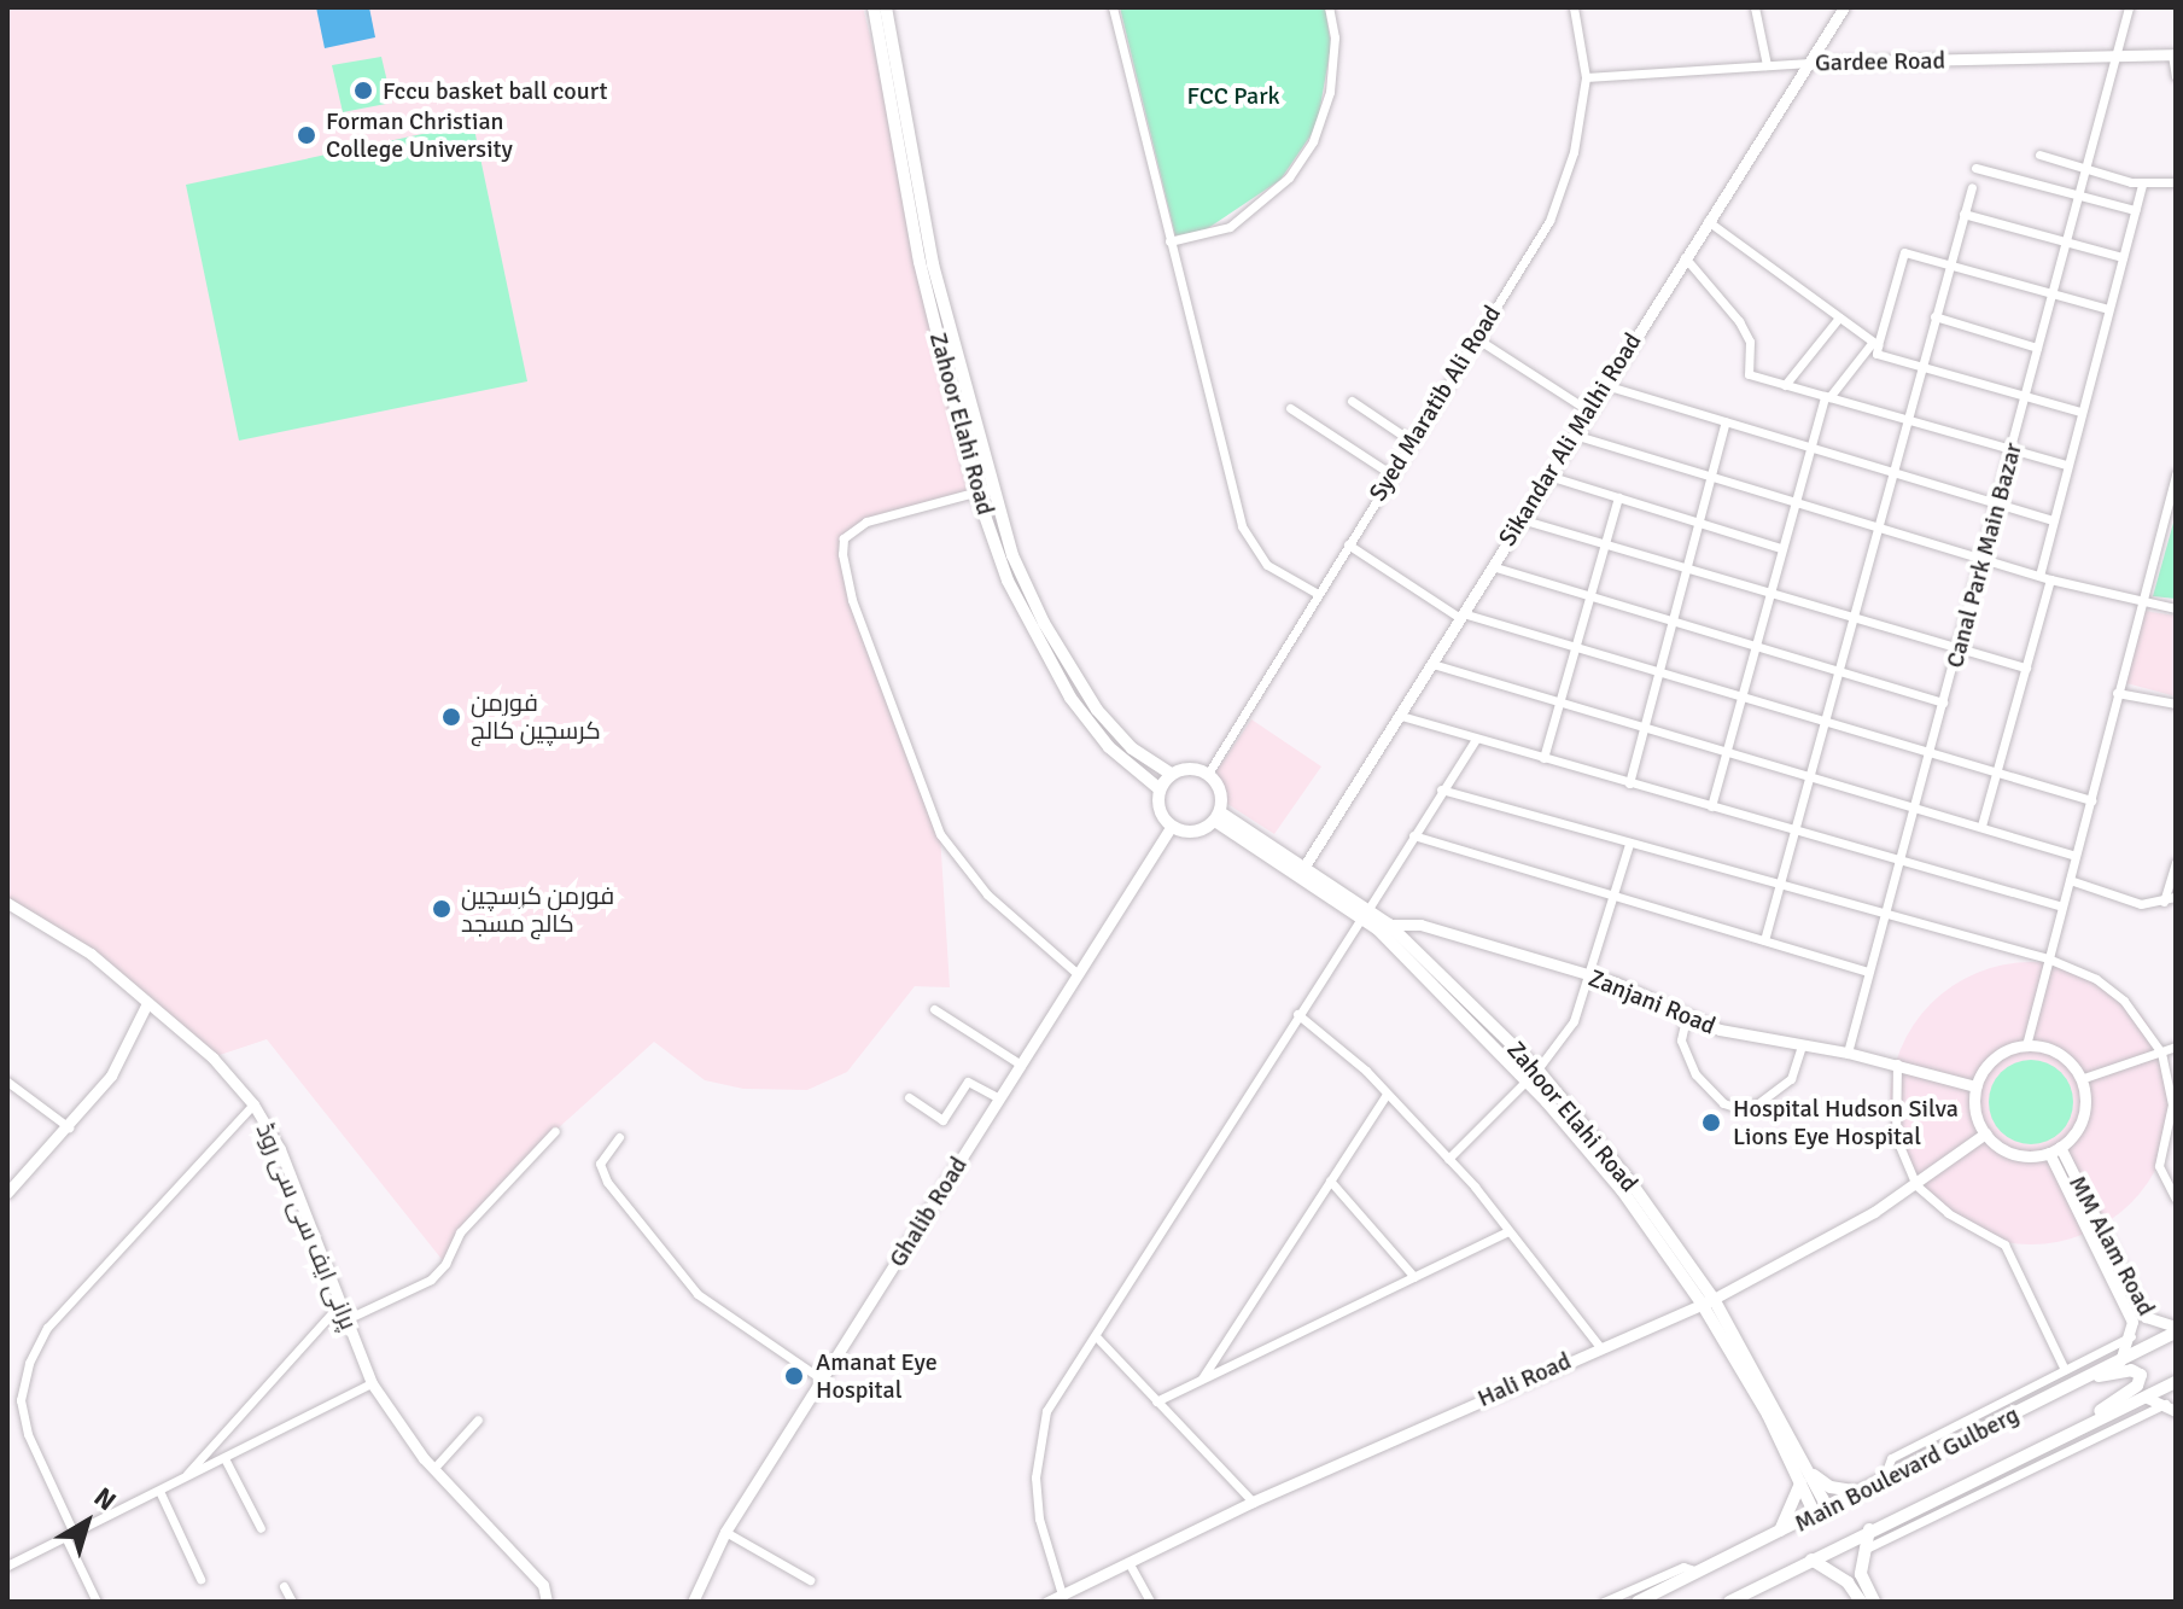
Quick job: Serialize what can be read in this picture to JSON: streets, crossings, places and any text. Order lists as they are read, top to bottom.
{
  "streets": {
    "main road": ["Zahoor Elahi Road", "Main Boulevard Gulberg"],
    "street": [
      "Gardee Road",
      "Syed Maratib Ali Road",
      "Sikandar Ali Malhi Road",
      "Canal Park Main Bazar",
      "Zanjani Road",
      "Ghalib Road",
      "پرانی ایف سی سی روڈ",
      "MM Alam Road",
      "Hali Road"
    ]
  },
  "crossings": [
    ["Gardee Road", "Syed Maratib Ali Road"],
    ["Gardee Road", "Sikandar Ali Malhi Road"],
    ["Gardee Road", "Canal Park Main Bazar"],
    ["Syed Maratib Ali Road", "Zahoor Elahi Road"],
    ["Syed Maratib Ali Road", "Ghalib Road"],
    ["Zahoor Elahi Road", "Sikandar Ali Malhi Road"],
    ["Zahoor Elahi Road", "Zanjani Road"],
    ["Zahoor Elahi Road", "Ghalib Road"],
    ["Zahoor Elahi Road", "Hali Road"],
    ["Zahoor Elahi Road", "Main Boulevard Gulberg"],
    ["Canal Park Main Bazar", "Zanjani Road"],
    ["Zanjani Road", "MM Alam Road"],
    ["Zanjani Road", "Hali Road"],
    ["MM Alam Road", "Hali Road"],
    ["MM Alam Road", "Main Boulevard Gulberg"]
  ],
  "parks": ["FCC Park"],
  "places": [
    "Fccu basket ball court",
    "Forman Christian College University",
    "فورمن کرسچین کالج",
    "فورمن کرسچین کالج مسجد",
    "Hospital Hudson Silva Lions Eye Hospital",
    "Amanat Eye Hospital"
  ],
  "north": "top right"
}
